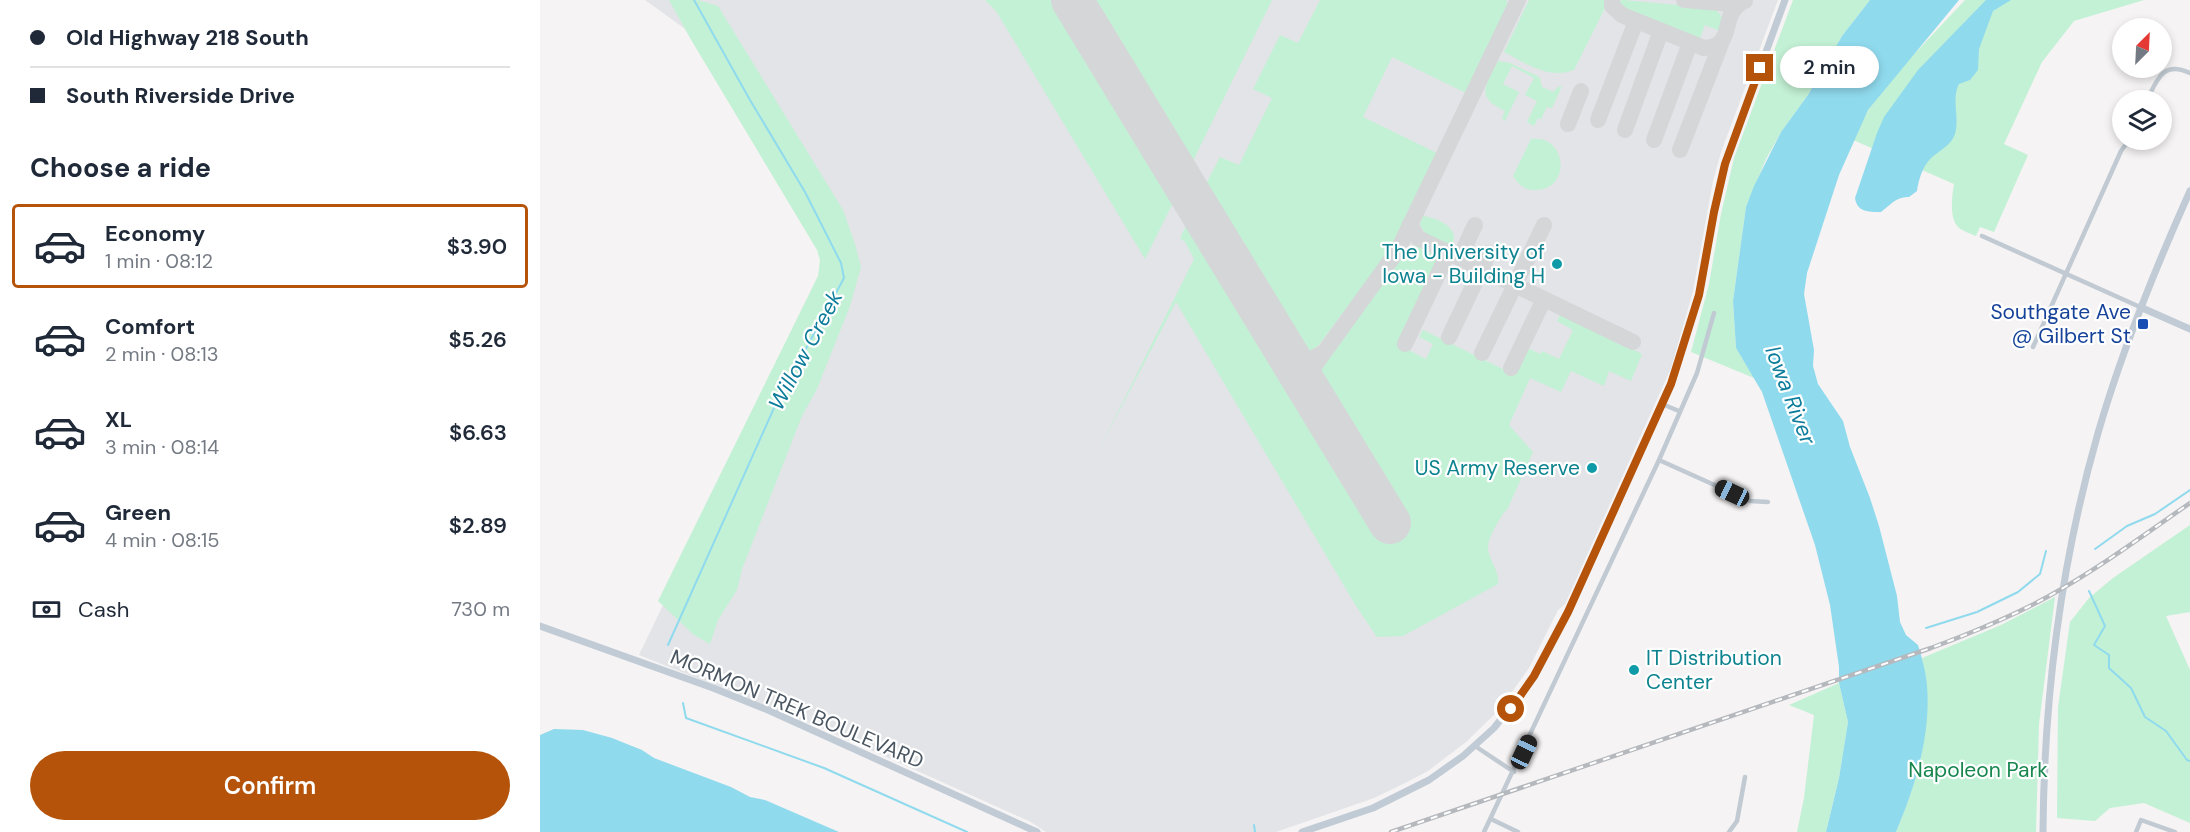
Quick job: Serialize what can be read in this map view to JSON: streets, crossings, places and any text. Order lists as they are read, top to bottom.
{
  "streets": {
    "main road": ["MORMON TREK BOULEVARD"]
  },
  "water": ["Willow Creek", "Iowa River"],
  "parks": ["Napoleon Park"],
  "places": {
    "other": ["The University of Iowa - Building H", "US Army Reserve", "IT Distribution Center"],
    "transit": ["Southgate Ave @ Gilbert St"]
  },
  "north": "top right",
  "page": {
    "banner": ["Old Highway 218 South", "South Riverside Drive"],
    "bubble": "2 min",
    "heading": "Choose a ride",
    "list": [
      {
        "name": "Economy",
        "note": "1 min · 08:12",
        "value": "$3.90"
      },
      {
        "name": "Comfort",
        "note": "2 min · 08:13",
        "value": "$5.26"
      },
      {
        "name": "XL",
        "note": "3 min · 08:14",
        "value": "$6.63"
      },
      {
        "name": "Green",
        "note": "4 min · 08:15",
        "value": "$2.89"
      }
    ],
    "pay": ["Cash", "730 m"],
    "buttons": "Confirm"
  }
}
